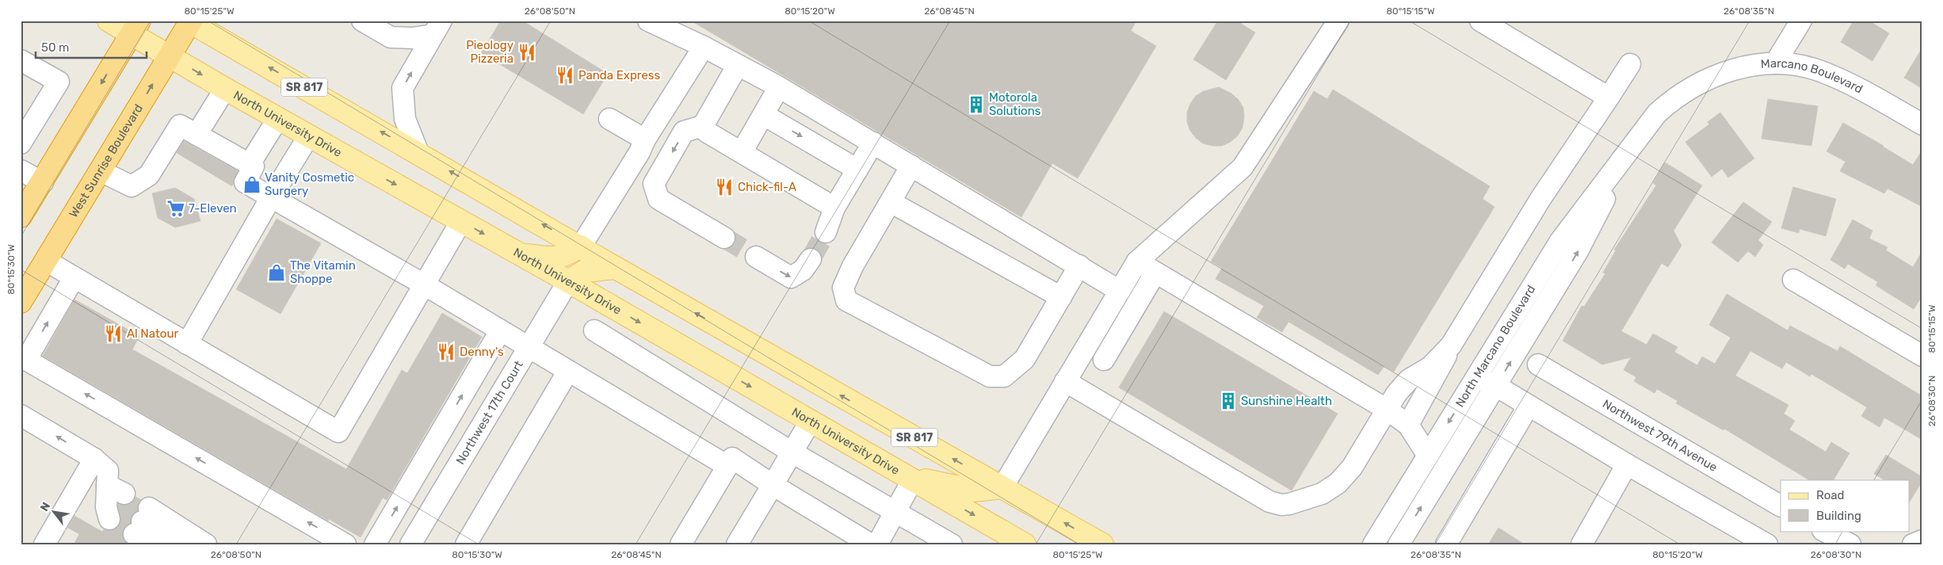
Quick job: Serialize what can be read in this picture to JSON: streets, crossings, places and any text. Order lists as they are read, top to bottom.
{
  "streets": {
    "highway": ["West Sunrise Boulevard"],
    "main road": ["SR 817", "North University Drive"],
    "street": [
      "Marcano Boulevard",
      "North Marcano Boulevard",
      "Northwest 17th Court",
      "Northwest 79th Avenue"
    ]
  },
  "crossings": [
    ["Marcano Boulevard", "North Marcano Boulevard"],
    ["SR 817", "West Sunrise Boulevard"],
    ["North University Drive", "West Sunrise Boulevard"],
    ["North University Drive", "Northwest 17th Court"]
  ],
  "places": {
    "restaurant": [
      "Pieology Pizzeria",
      "Panda Express",
      "Chick-fil-A",
      "Al Natour",
      "Denny's"
    ],
    "building": ["Motorola Solutions", "Sunshine Health"],
    "shop": ["Vanity Cosmetic Surgery", "The Vitamin Shoppe"],
    "supermarket": ["7-Eleven"]
  },
  "legend": ["Road", "Building"],
  "scale_bar": "50 m",
  "north": "top left",
  "coordinates": [
    "80°15'25\"W",
    "26°08'50\"N",
    "80°15'20\"W",
    "26°08'45\"N",
    "80°15'15\"W",
    "26°08'35\"N",
    "80°15'30\"W",
    "26°08'30\"N"
  ]
}
